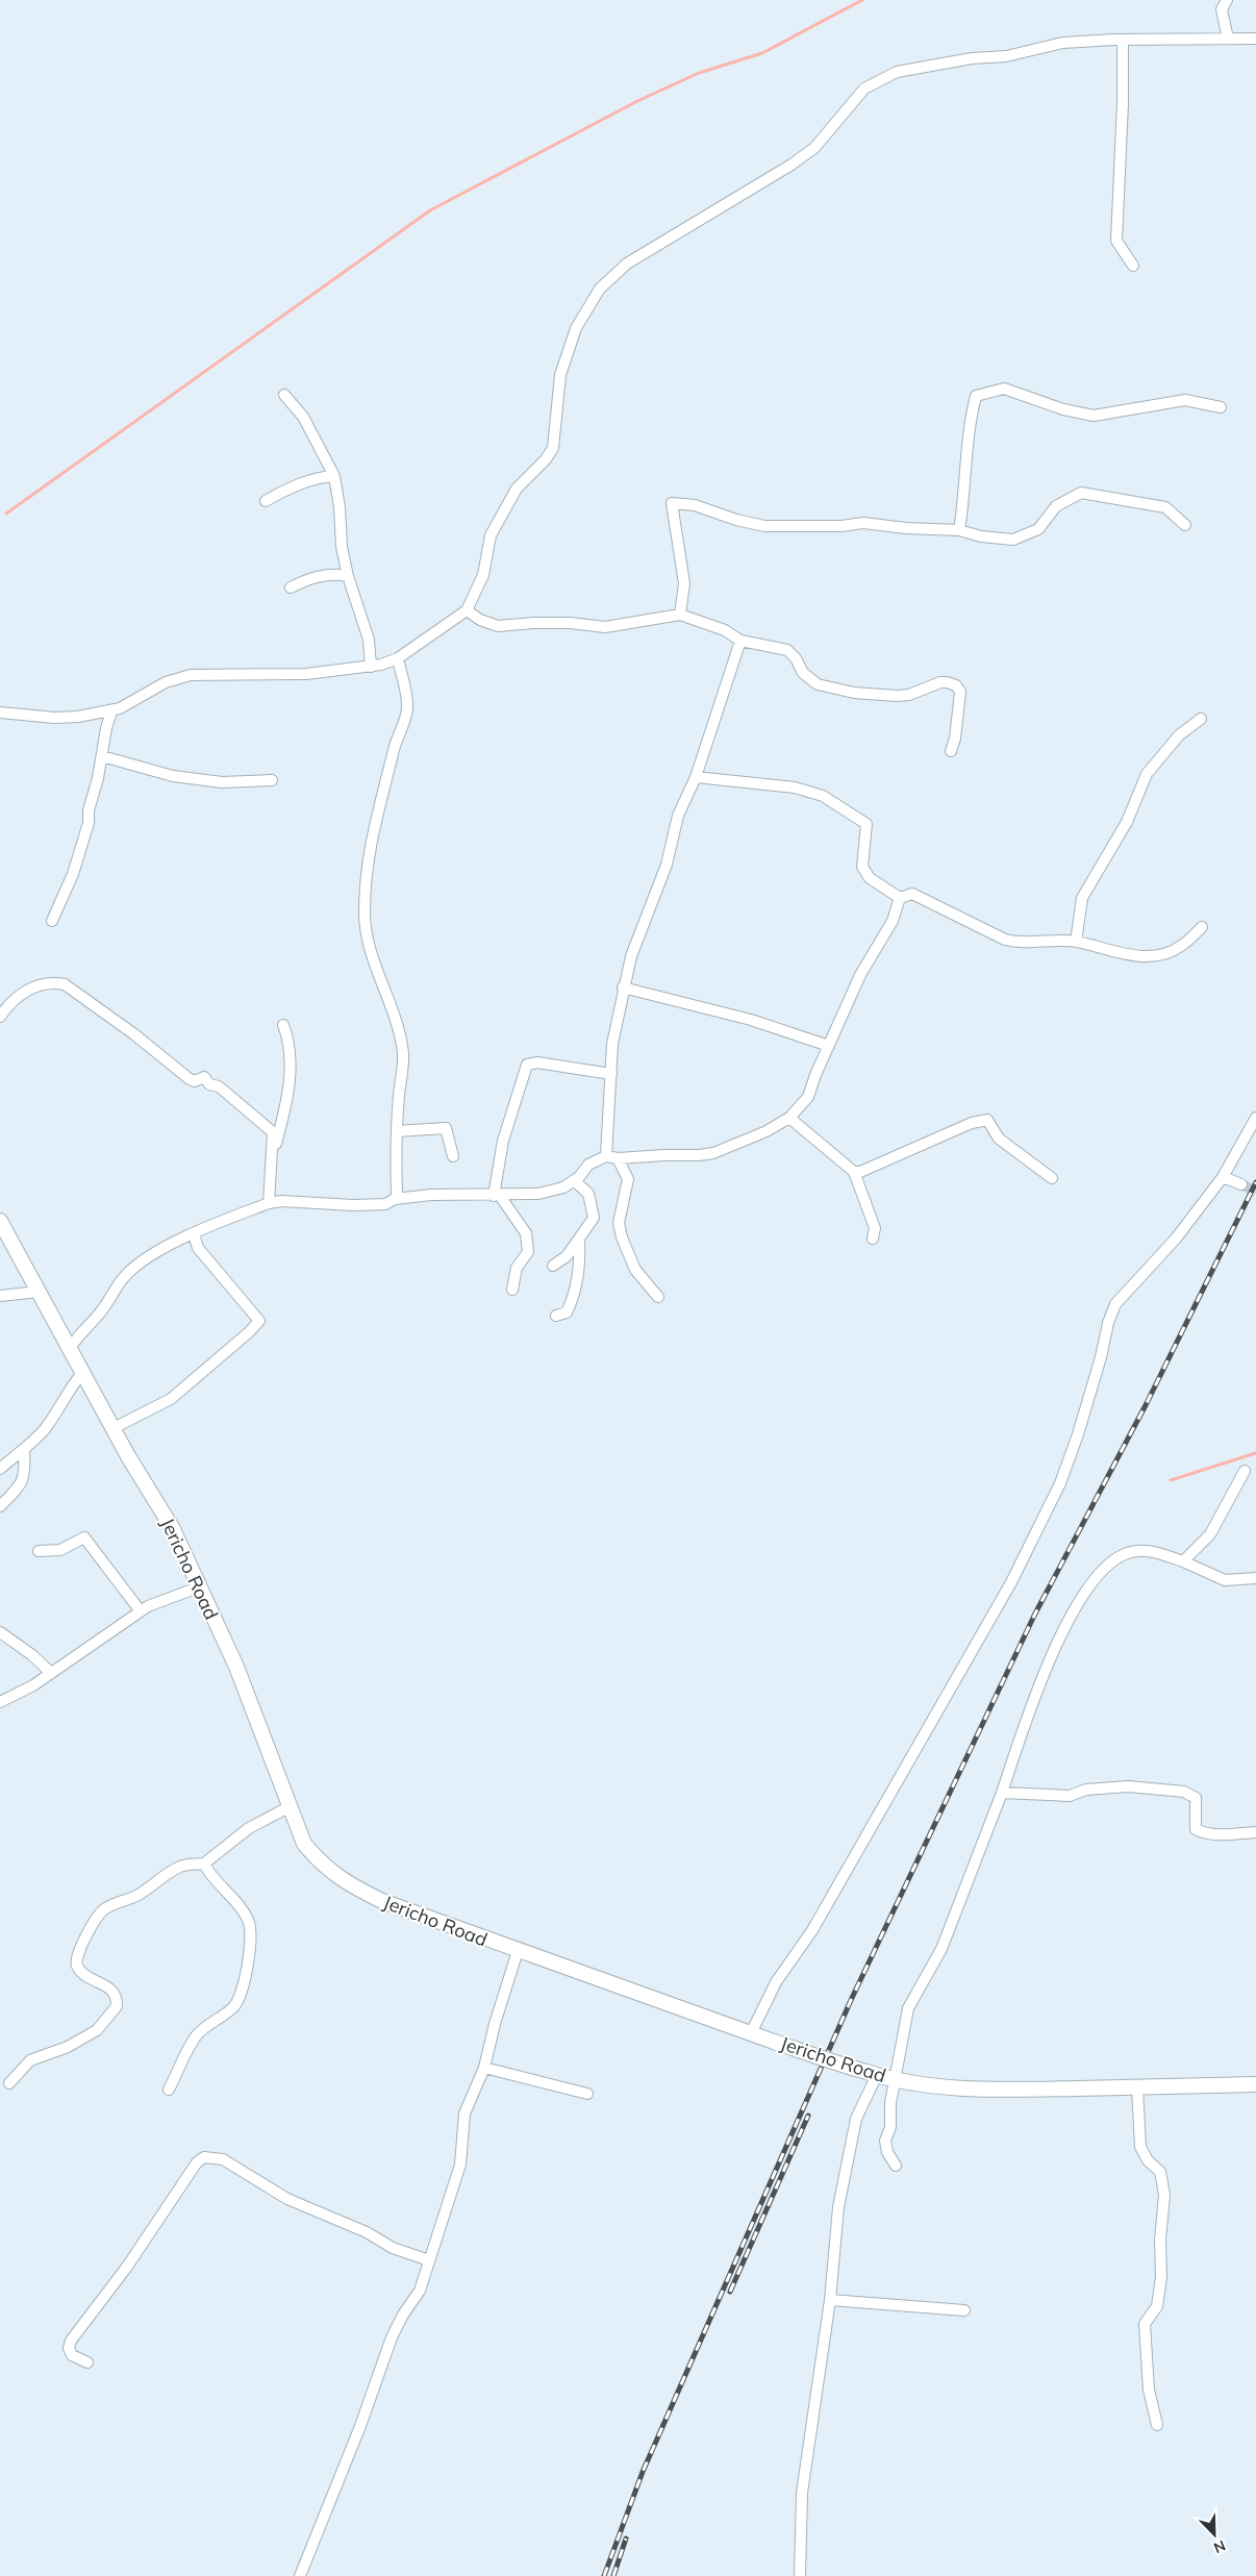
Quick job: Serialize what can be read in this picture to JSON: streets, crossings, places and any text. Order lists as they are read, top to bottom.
{
  "streets": {
    "street": ["Jericho Road"]
  },
  "north": "bottom right"
}
